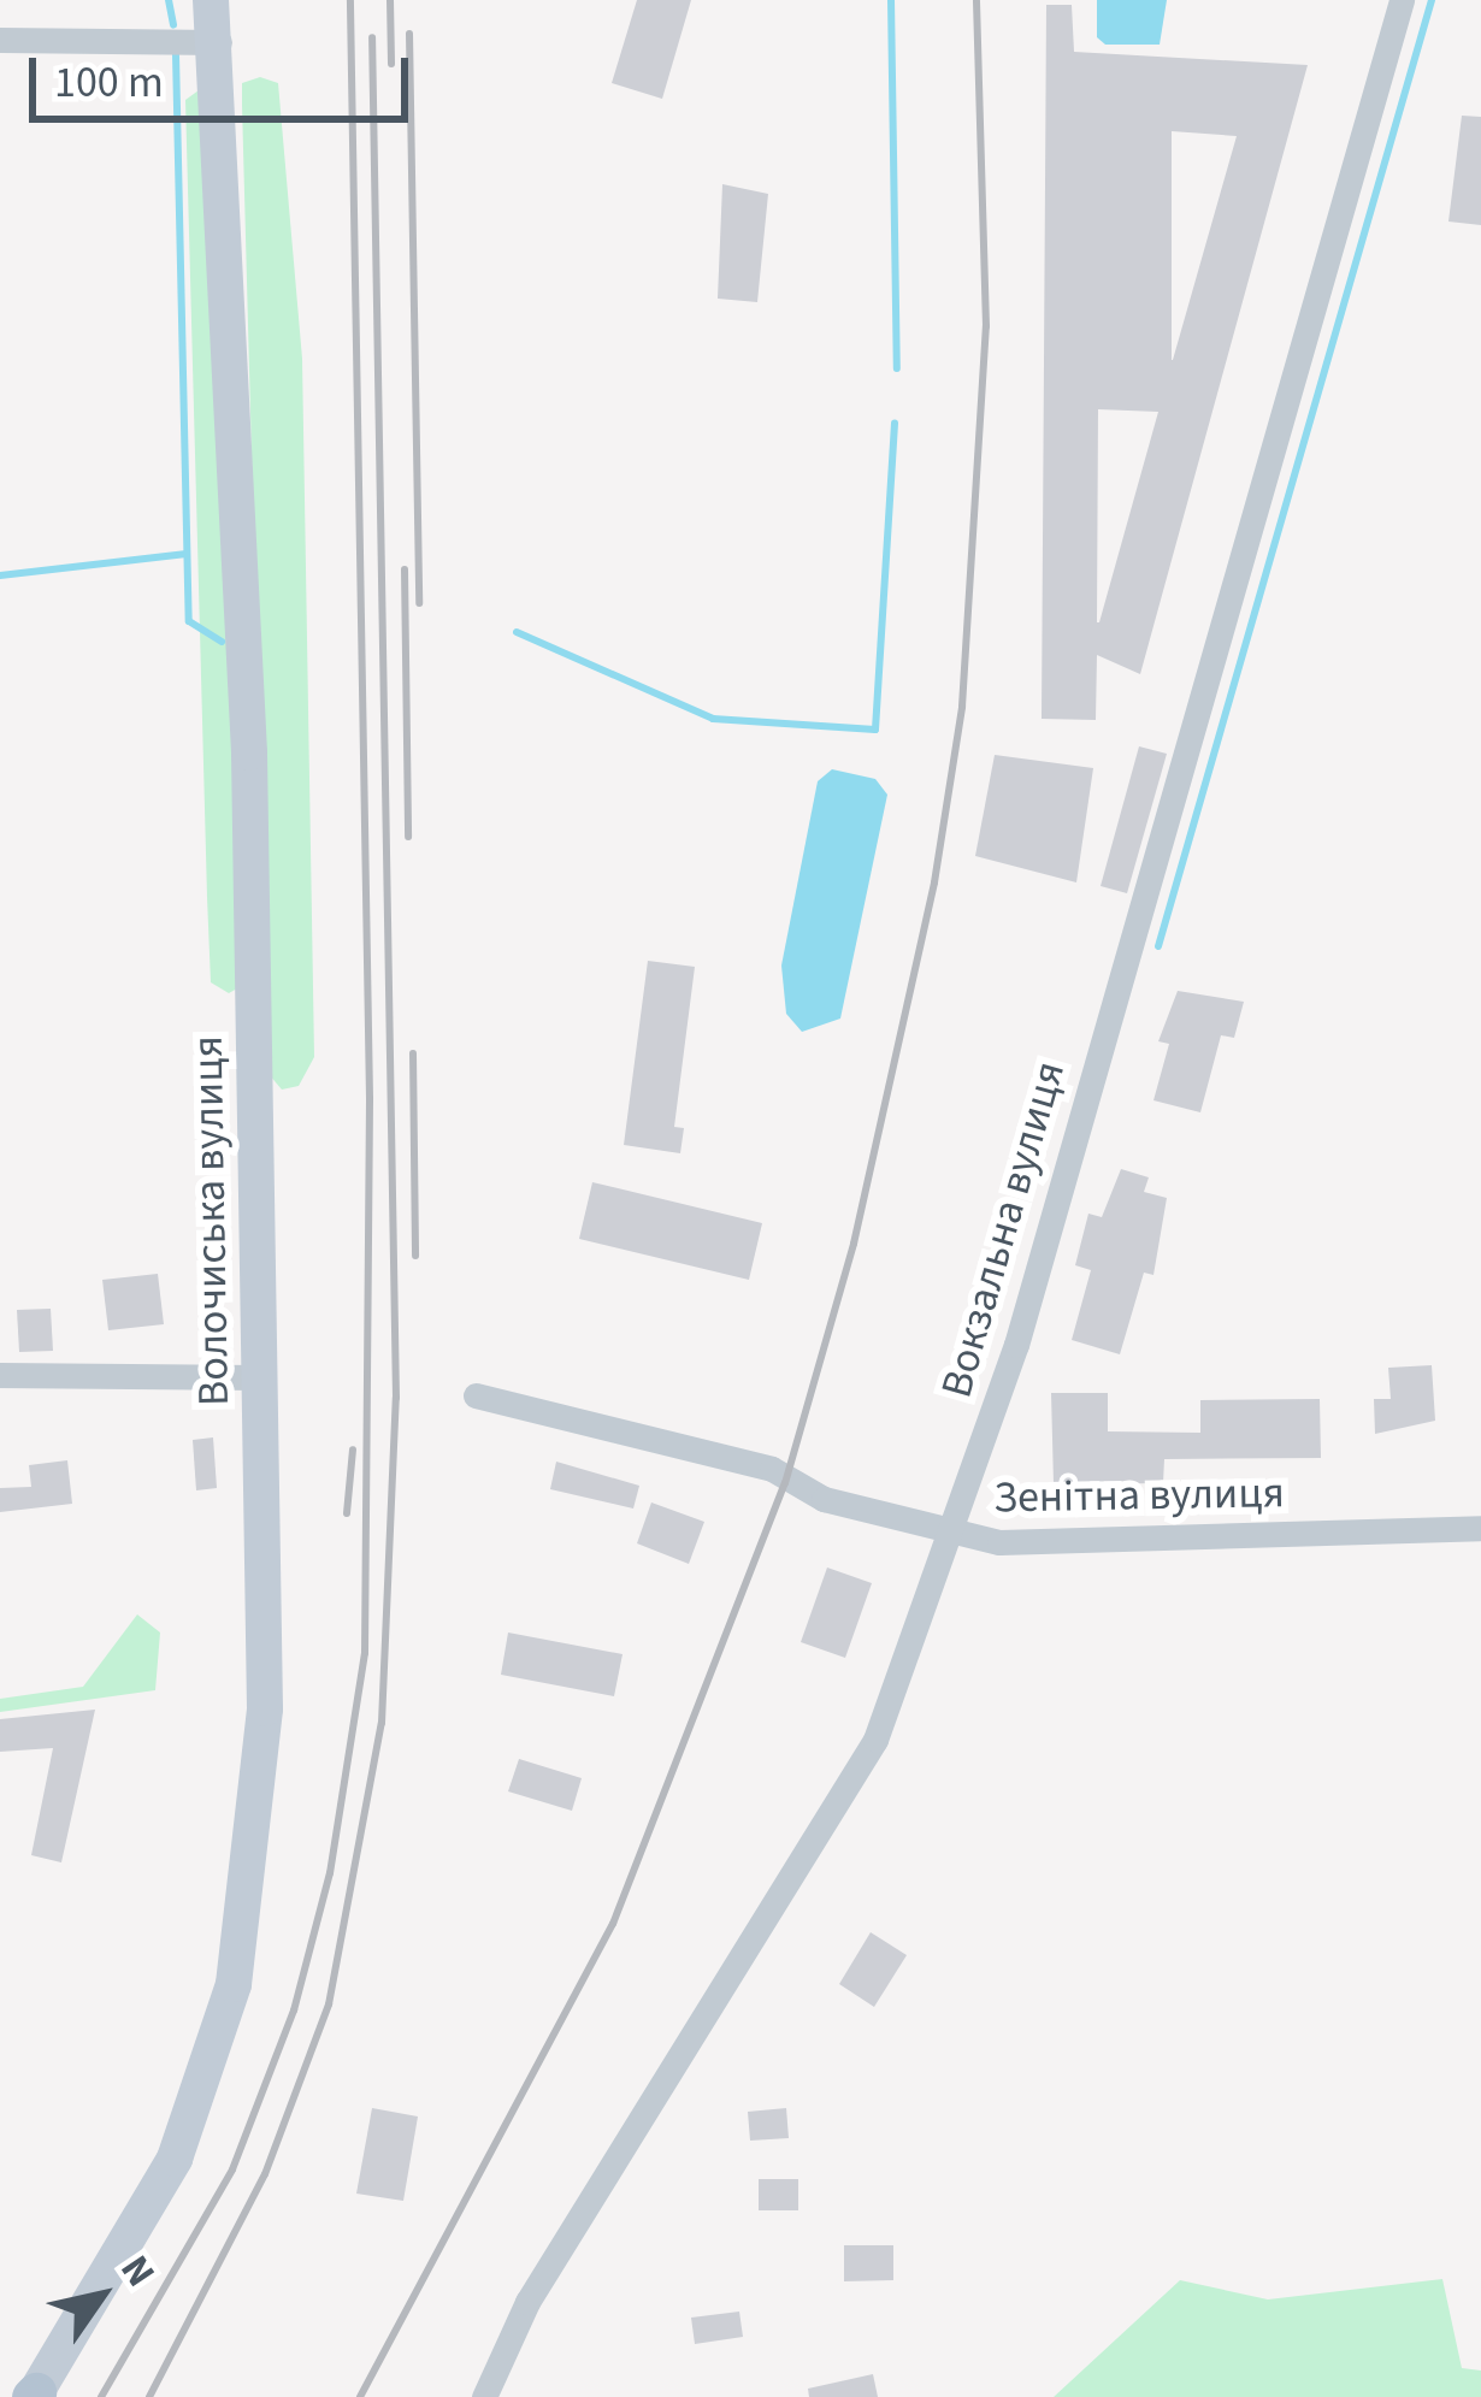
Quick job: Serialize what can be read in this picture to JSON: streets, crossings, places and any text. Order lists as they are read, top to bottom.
{
  "streets": {
    "main road": ["Волочиська вулиця"],
    "street": ["Вокзальна вулиця", "Зенітна вулиця"]
  },
  "crossings": [
    ["Вокзальна вулиця", "Зенітна вулиця"]
  ],
  "scale_bar": "100 m",
  "north": "top right"
}
